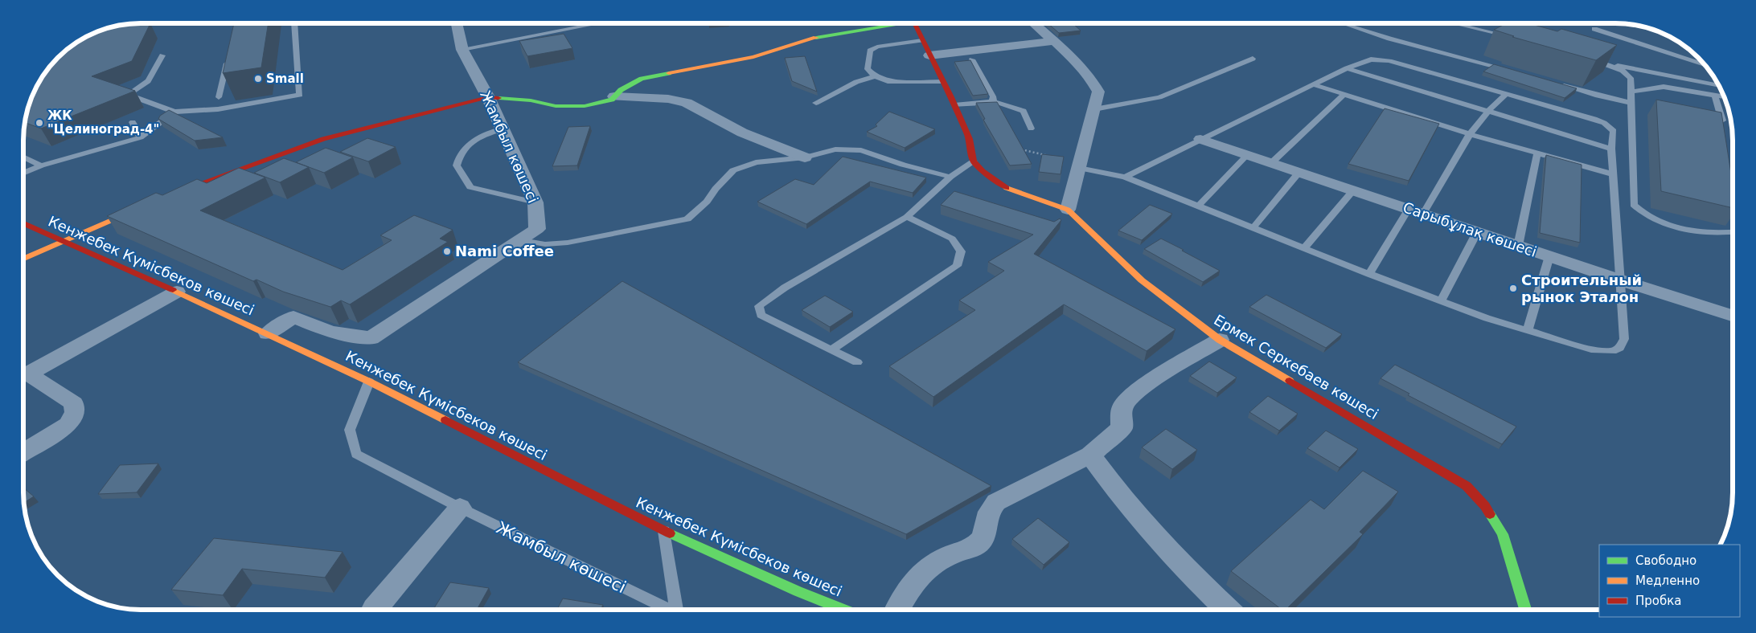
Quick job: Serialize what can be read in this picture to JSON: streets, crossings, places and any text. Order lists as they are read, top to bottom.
{
  "streets": {
    "street": [
      "Жамбыл көшесі",
      "Сарыбұлақ көшесі",
      "Кенжебек Күмісбеков көшесі",
      "Ермек Серкебаев көшесі"
    ]
  },
  "crossings": [
    ["Жамбыл көшесі", "Кенжебек Күмісбеков көшесі"]
  ],
  "places": [
    "Small",
    "ЖК \"Целиноград-4\"",
    "Nami Coffee",
    "Строительный рынок Эталон"
  ],
  "legend": ["Свободно", "Медленно", "Пробка"]
}
